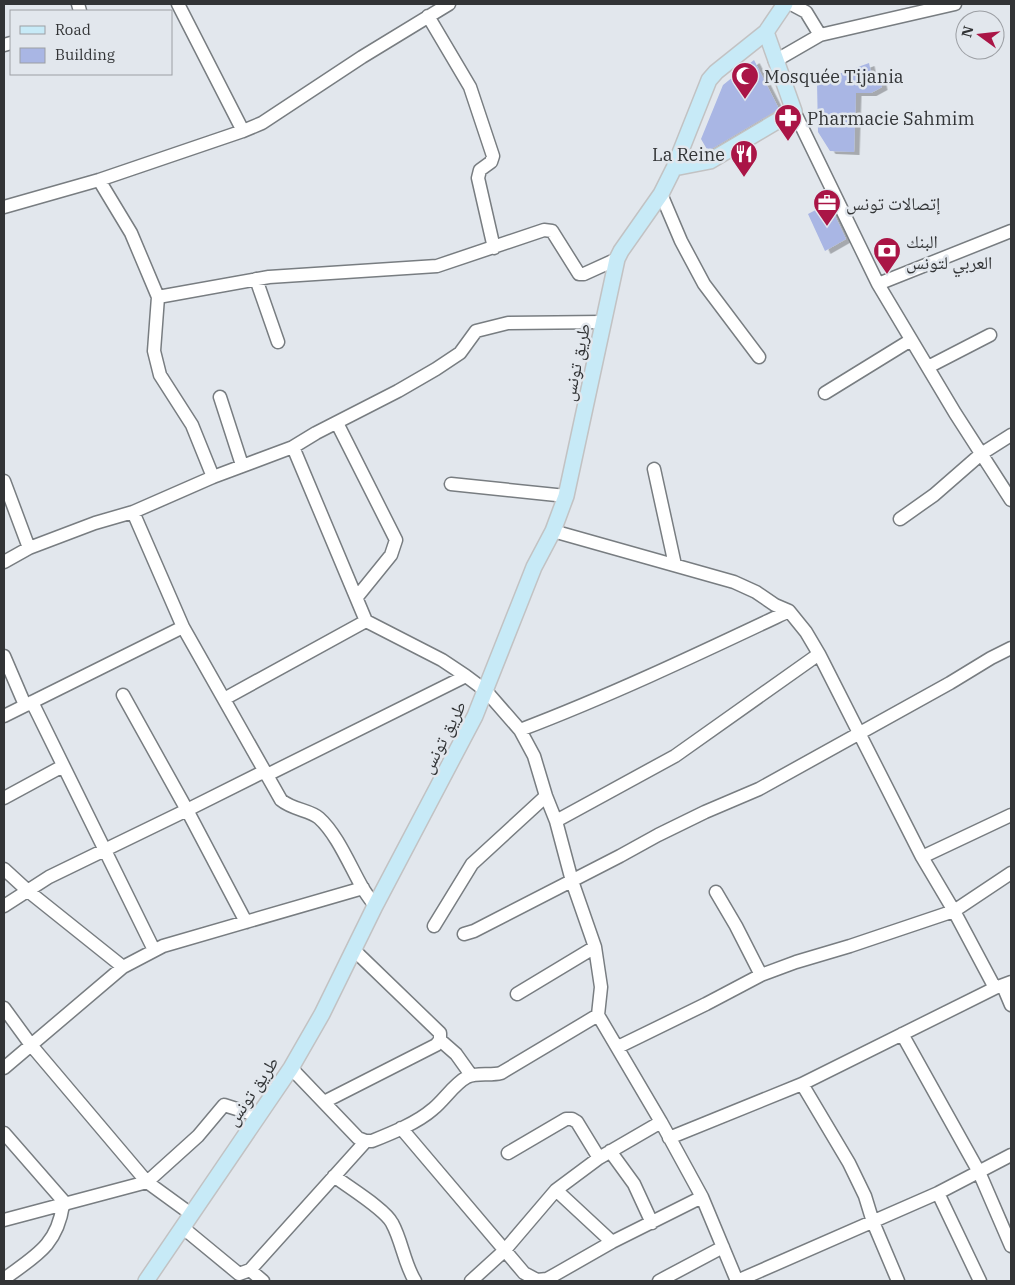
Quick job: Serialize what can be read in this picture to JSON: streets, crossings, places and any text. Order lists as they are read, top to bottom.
{
  "streets": {
    "main road": ["طريق تونس"]
  },
  "places": {
    "mosque": ["Mosquée Tijania"],
    "pharmacy": ["Pharmacie Sahmim"],
    "restaurant": ["La Reine"],
    "office": ["إتصالات تونس"],
    "bank": ["البنك العربي لتونس"]
  },
  "legend": ["Road", "Building"],
  "north": "left"
}
